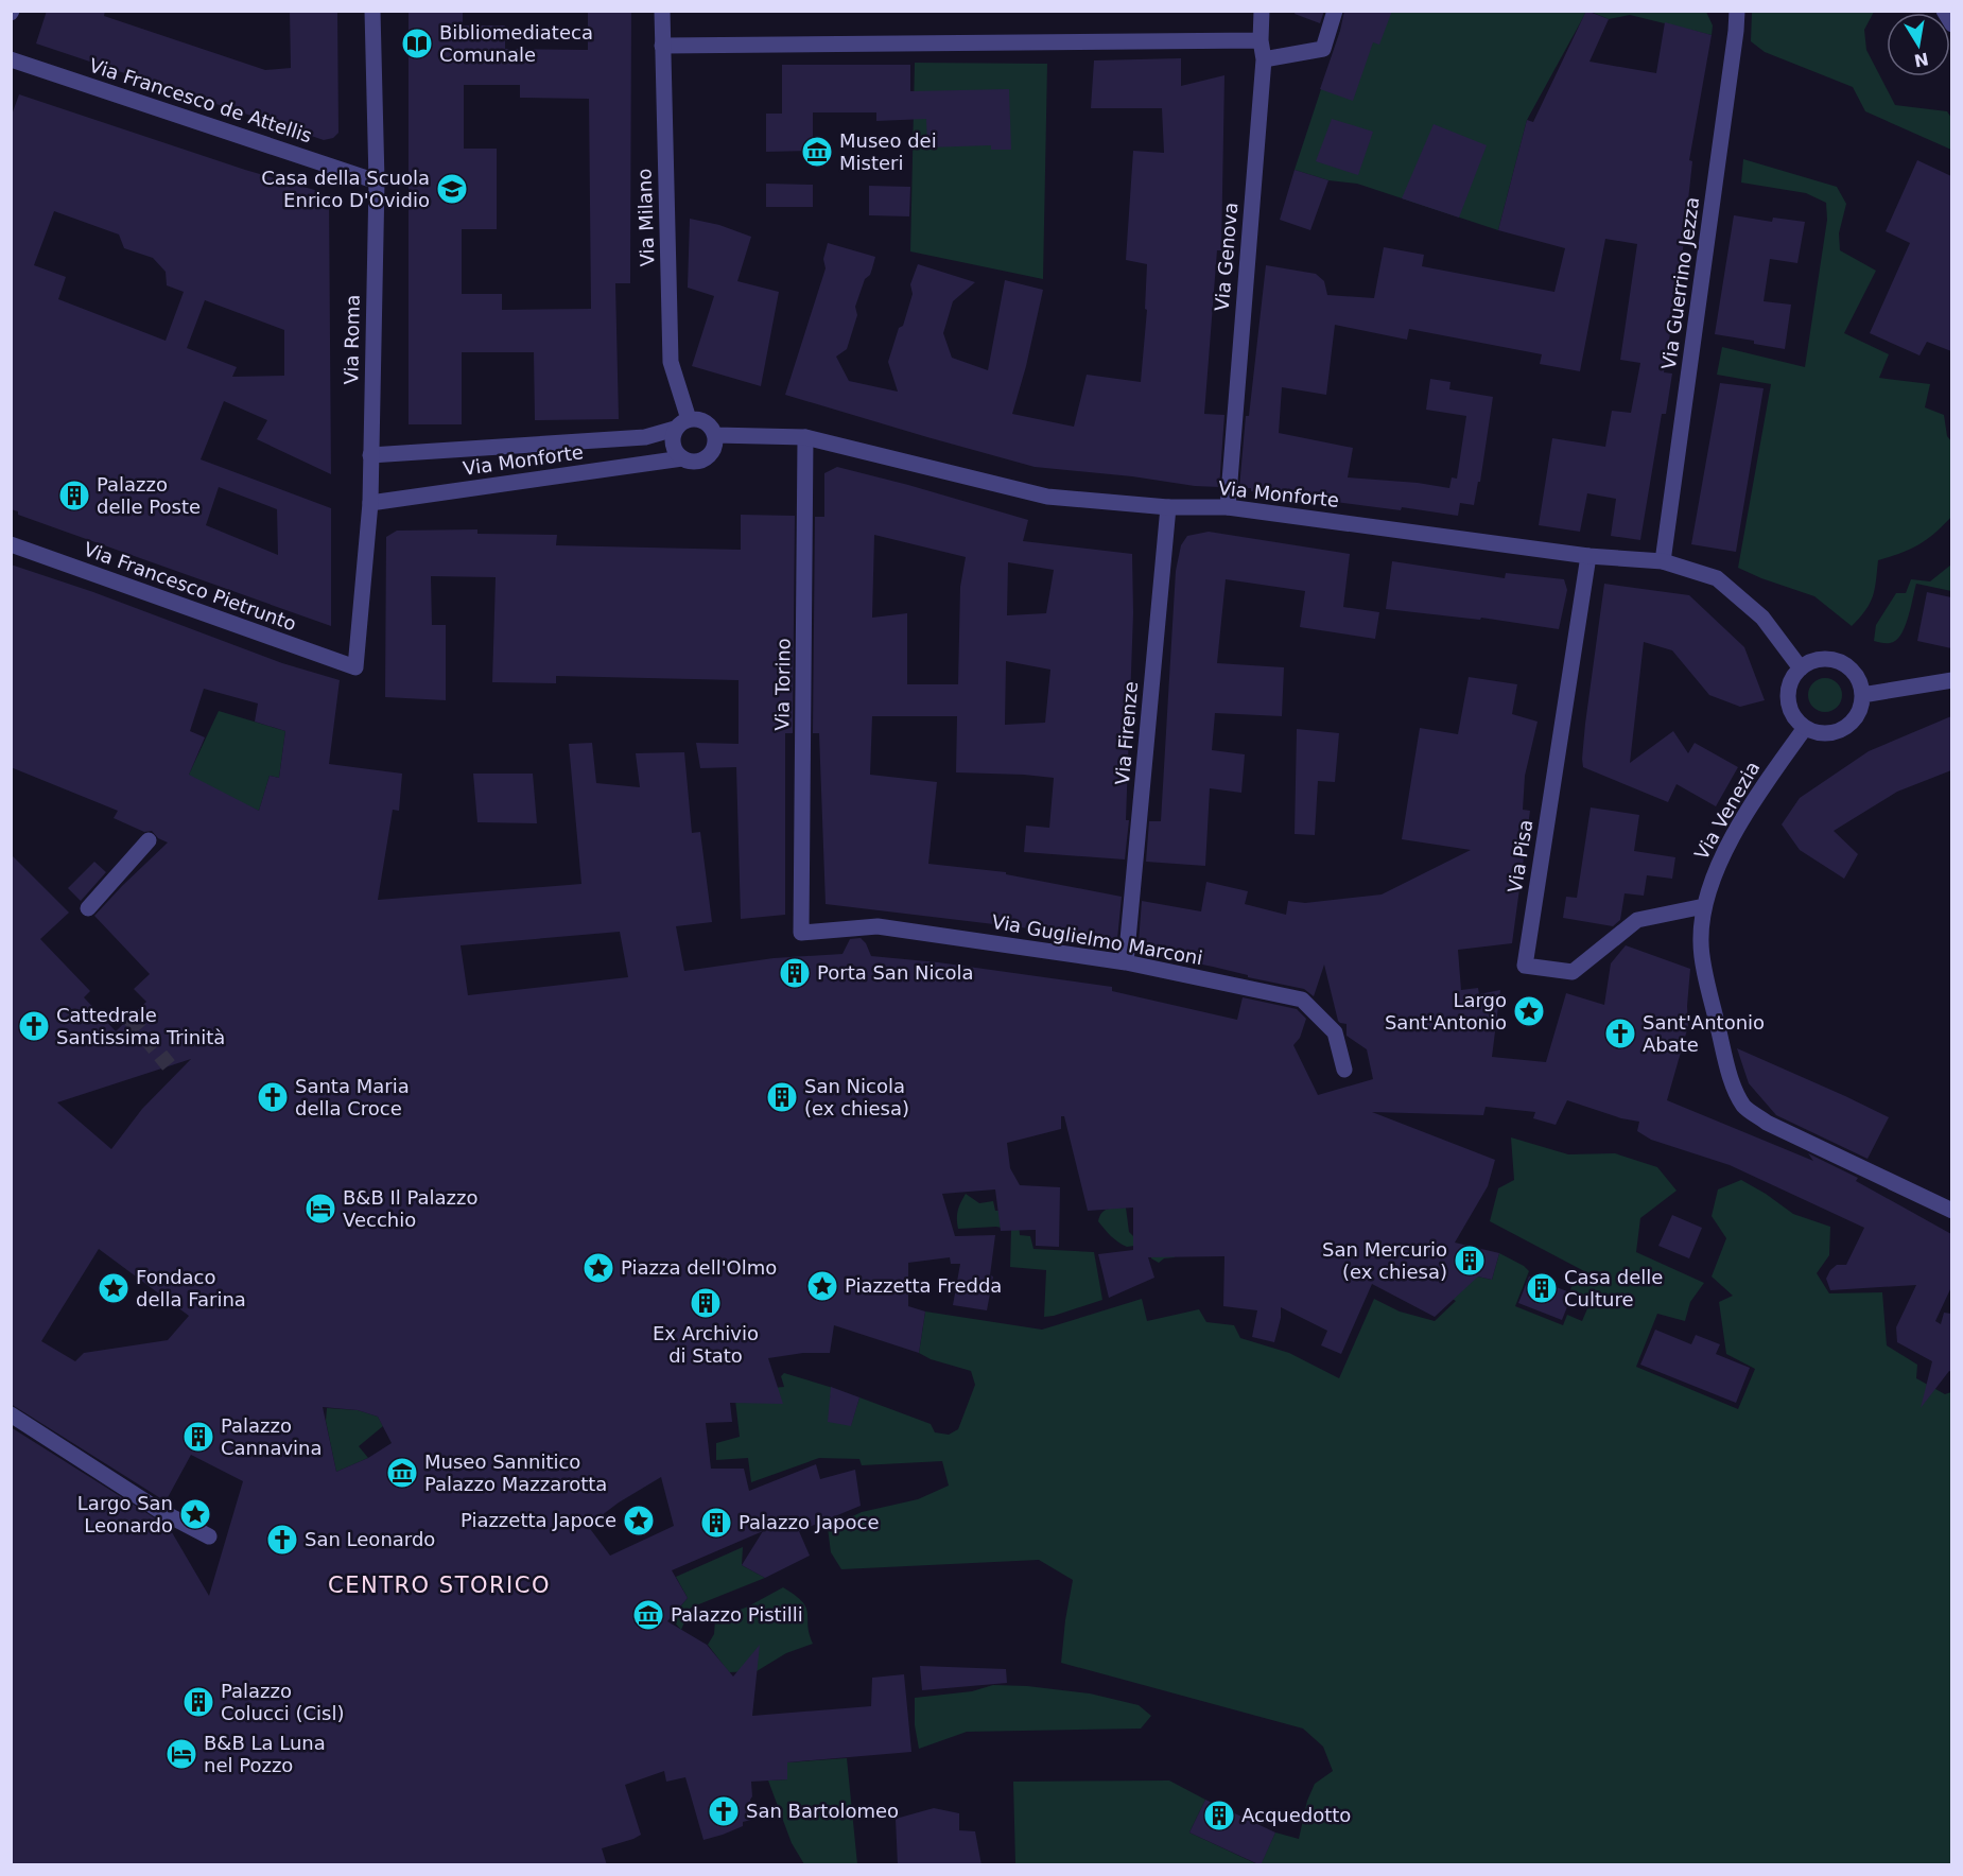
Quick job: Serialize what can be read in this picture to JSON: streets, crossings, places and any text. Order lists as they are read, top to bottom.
{
  "streets": {
    "street": [
      "Via Francesco de Attellis",
      "Via Milano",
      "Via Genova",
      "Via Guerrino Jezza",
      "Via Roma",
      "Via Monforte",
      "Via Francesco Pietrunto",
      "Via Torino",
      "Via Firenze",
      "Via Venezia",
      "Via Pisa",
      "Via Guglielmo Marconi"
    ]
  },
  "crossings": [
    ["Via Francesco de Attellis", "Via Roma"],
    ["Via Milano", "Via Monforte"],
    ["Via Genova", "Via Monforte"],
    ["Via Guerrino Jezza", "Via Monforte"],
    ["Via Roma", "Via Monforte"],
    ["Via Roma", "Via Francesco Pietrunto"],
    ["Via Monforte", "Via Torino"],
    ["Via Monforte", "Via Firenze"],
    ["Via Monforte", "Via Venezia"],
    ["Via Monforte", "Via Pisa"],
    ["Via Torino", "Via Guglielmo Marconi"],
    ["Via Firenze", "Via Guglielmo Marconi"],
    ["Via Venezia", "Via Pisa"]
  ],
  "districts": ["CENTRO STORICO"],
  "places": {
    "library": ["Bibliomediateca Comunale"],
    "museum": ["Museo dei Misteri", "Museo Sannitico Palazzo Mazzarotta", "Palazzo Pistilli"],
    "school or university": ["Casa della Scuola Enrico D'Ovidio"],
    "building": [
      "Palazzo delle Poste",
      "Porta San Nicola",
      "San Nicola (ex chiesa)",
      "San Mercurio (ex chiesa)",
      "Casa delle Culture",
      "Ex Archivio di Stato",
      "Palazzo Cannavina",
      "Palazzo Japoce",
      "Palazzo Colucci (Cisl)",
      "Acquedotto"
    ],
    "place": [
      "Largo Sant'Antonio",
      "Piazza dell'Olmo",
      "Piazzetta Fredda",
      "Fondaco della Farina",
      "Largo San Leonardo",
      "Piazzetta Japoce"
    ],
    "church": [
      "Cattedrale Santissima Trinità",
      "Sant'Antonio Abate",
      "Santa Maria della Croce",
      "San Leonardo",
      "San Bartolomeo"
    ],
    "hotel": ["B&B Il Palazzo Vecchio", "B&B La Luna nel Pozzo"]
  },
  "north": "bottom"
}
